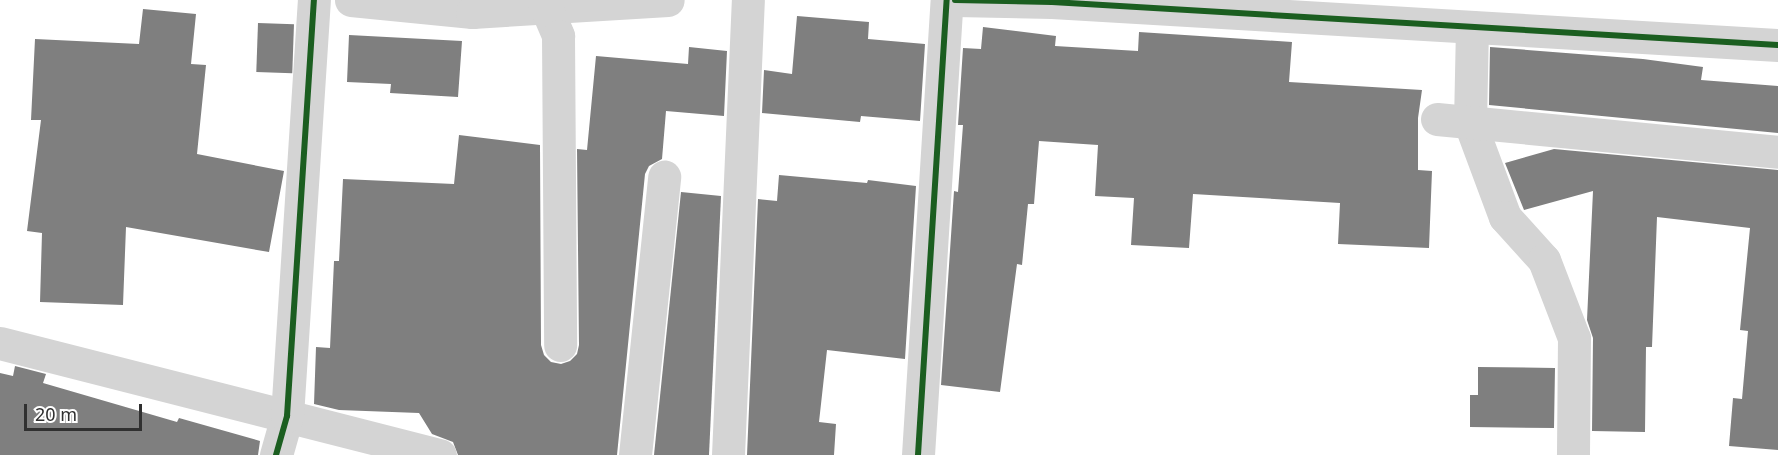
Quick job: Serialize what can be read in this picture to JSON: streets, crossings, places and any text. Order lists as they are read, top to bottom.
{
  "scale_bar": "20 m"
}
